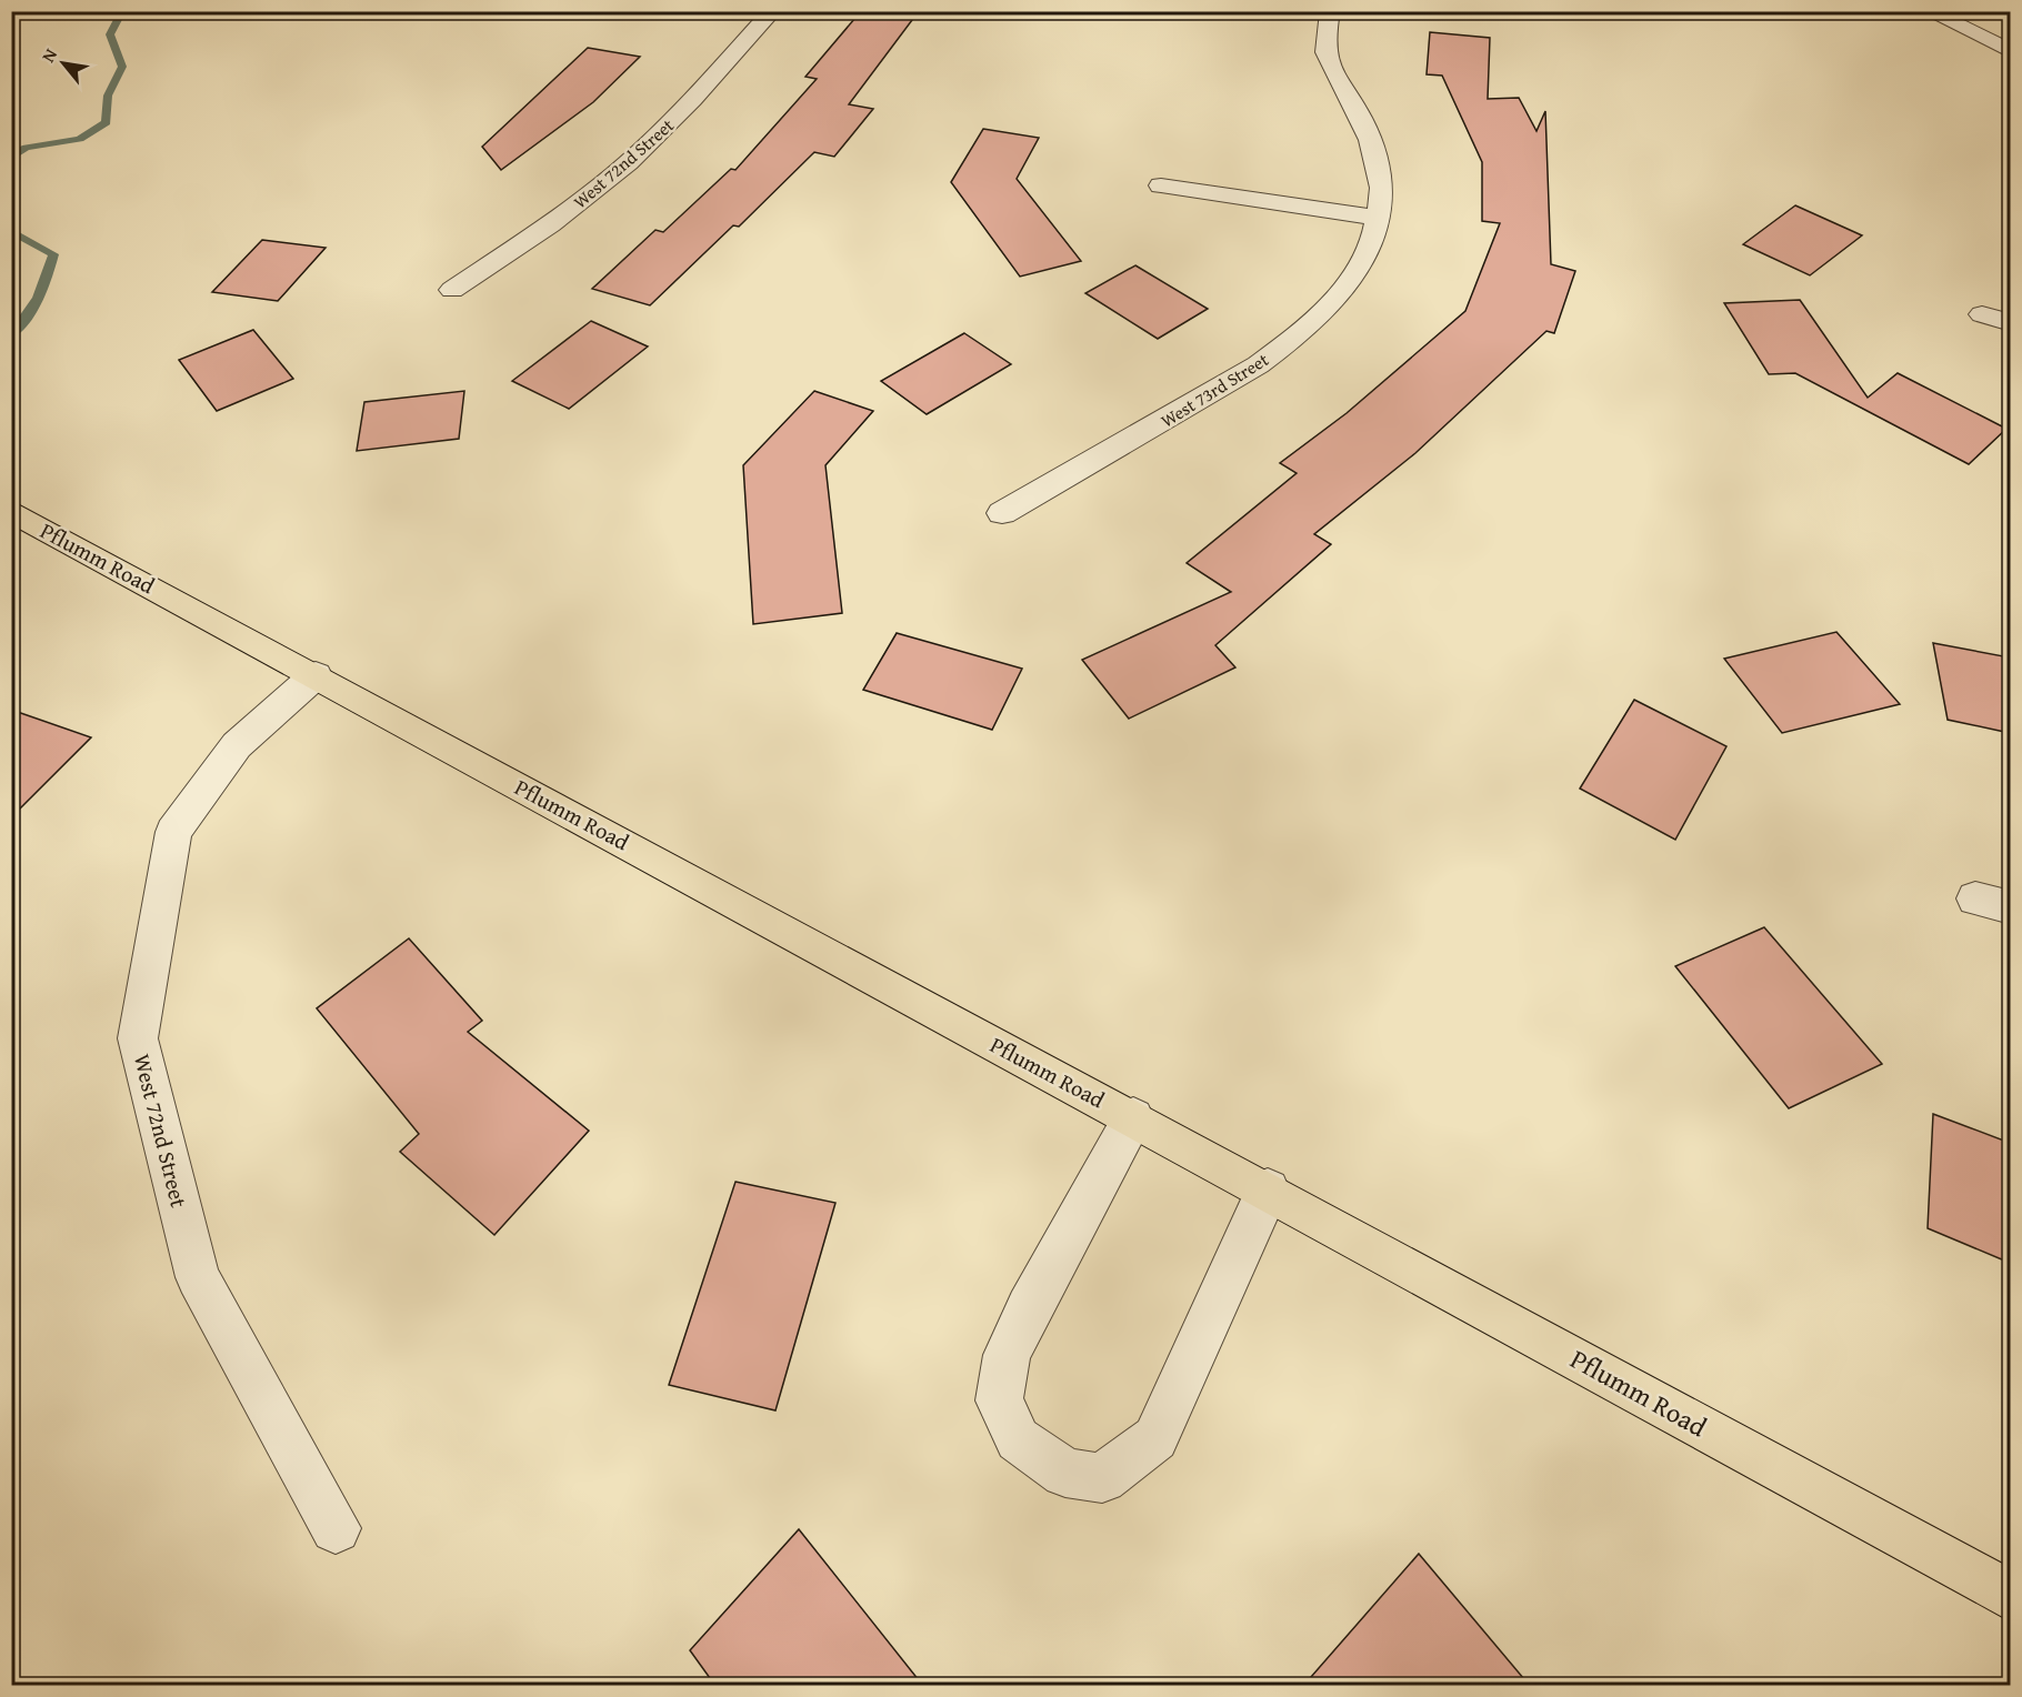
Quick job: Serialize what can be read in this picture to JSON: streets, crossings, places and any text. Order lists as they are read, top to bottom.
{
  "streets": {
    "main road": ["Pflumm Road"],
    "street": ["West 72nd Street", "West 73rd Street"]
  },
  "crossings": [
    ["West 72nd Street", "Pflumm Road"]
  ],
  "north": "top left"
}
